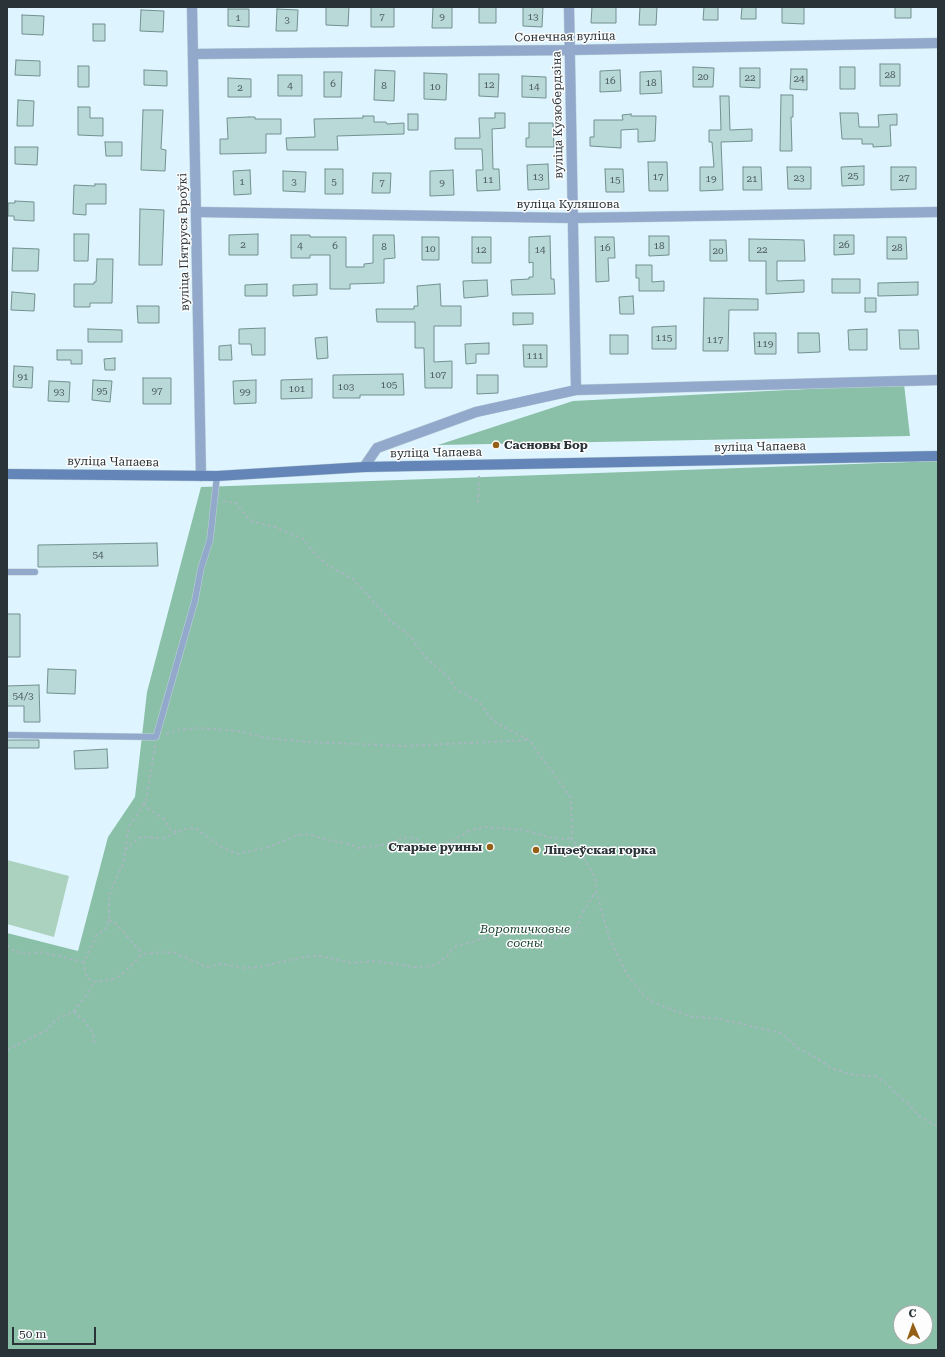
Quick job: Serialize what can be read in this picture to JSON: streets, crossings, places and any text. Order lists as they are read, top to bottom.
{
  "streets": {
    "main road": ["вуліца Чапаева"],
    "street": [
      "Сонечная вуліца",
      "вуліца Кузюбердзіна",
      "вуліца Куляшова",
      "вуліца Пятруся Броўкі"
    ]
  },
  "crossings": [
    ["Сонечная вуліца", "вуліца Кузюбердзіна"],
    ["Сонечная вуліца", "вуліца Пятруся Броўкі"],
    ["вуліца Кузюбердзіна", "вуліца Куляшова"],
    ["вуліца Куляшова", "вуліца Пятруся Броўкі"],
    ["вуліца Пятруся Броўкі", "вуліца Чапаева"]
  ],
  "parks": ["Воротичковые сосны"],
  "places": ["Сасновы Бор", "Старые руины", "Ліцэеўская горка"],
  "house_numbers": [
    "7",
    "9",
    "13",
    "1",
    "3",
    "28",
    "20",
    "22",
    "24",
    "16",
    "18",
    "6",
    "12",
    "4",
    "8",
    "10",
    "14",
    "2",
    "25",
    "13",
    "17",
    "23",
    "27",
    "19",
    "21",
    "11",
    "15",
    "1",
    "3",
    "5",
    "7",
    "9",
    "2",
    "26",
    "4",
    "6",
    "18",
    "8",
    "16",
    "28",
    "10",
    "12",
    "14",
    "22",
    "20",
    "115",
    "117",
    "119",
    "111",
    "107",
    "91",
    "105",
    "103",
    "101",
    "95",
    "97",
    "93",
    "99",
    "54",
    "54/3"
  ],
  "scale_bar": "50 m",
  "north": "top"
}
